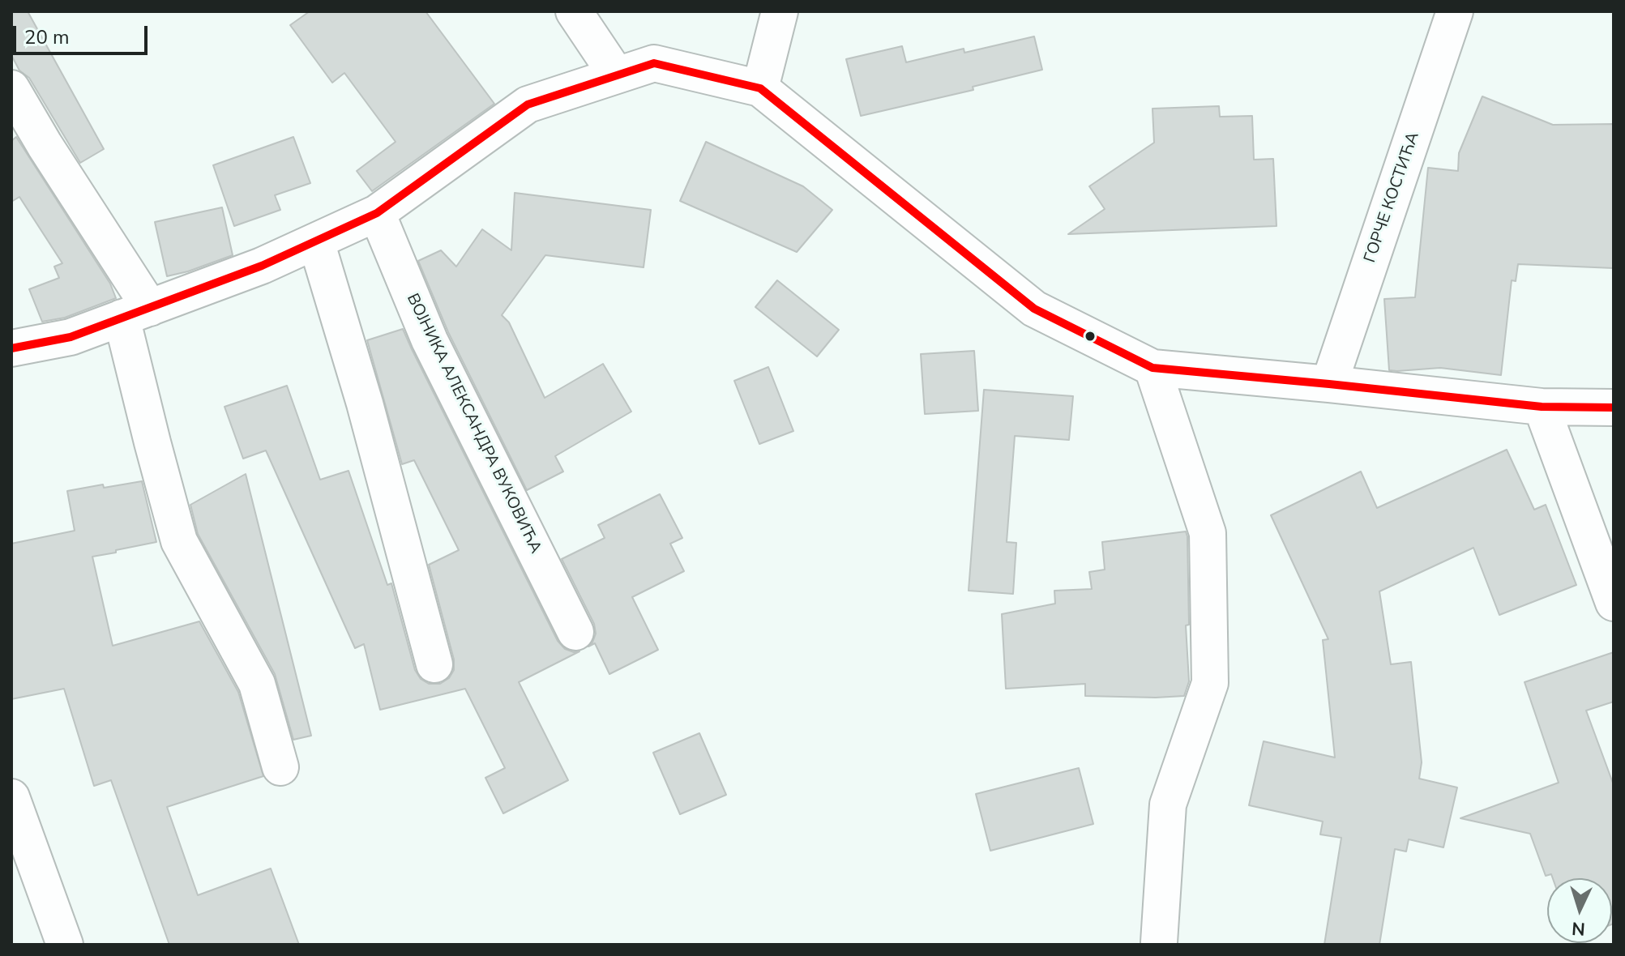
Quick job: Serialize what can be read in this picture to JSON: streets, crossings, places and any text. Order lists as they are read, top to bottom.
{
  "streets": {
    "street": ["ГОРЧЕ КОСТИЋА", "ВОЈНИКА АЛЕКСАНДРА ВУКОВИЋА"]
  },
  "scale_bar": "20 m",
  "north": "bottom"
}
